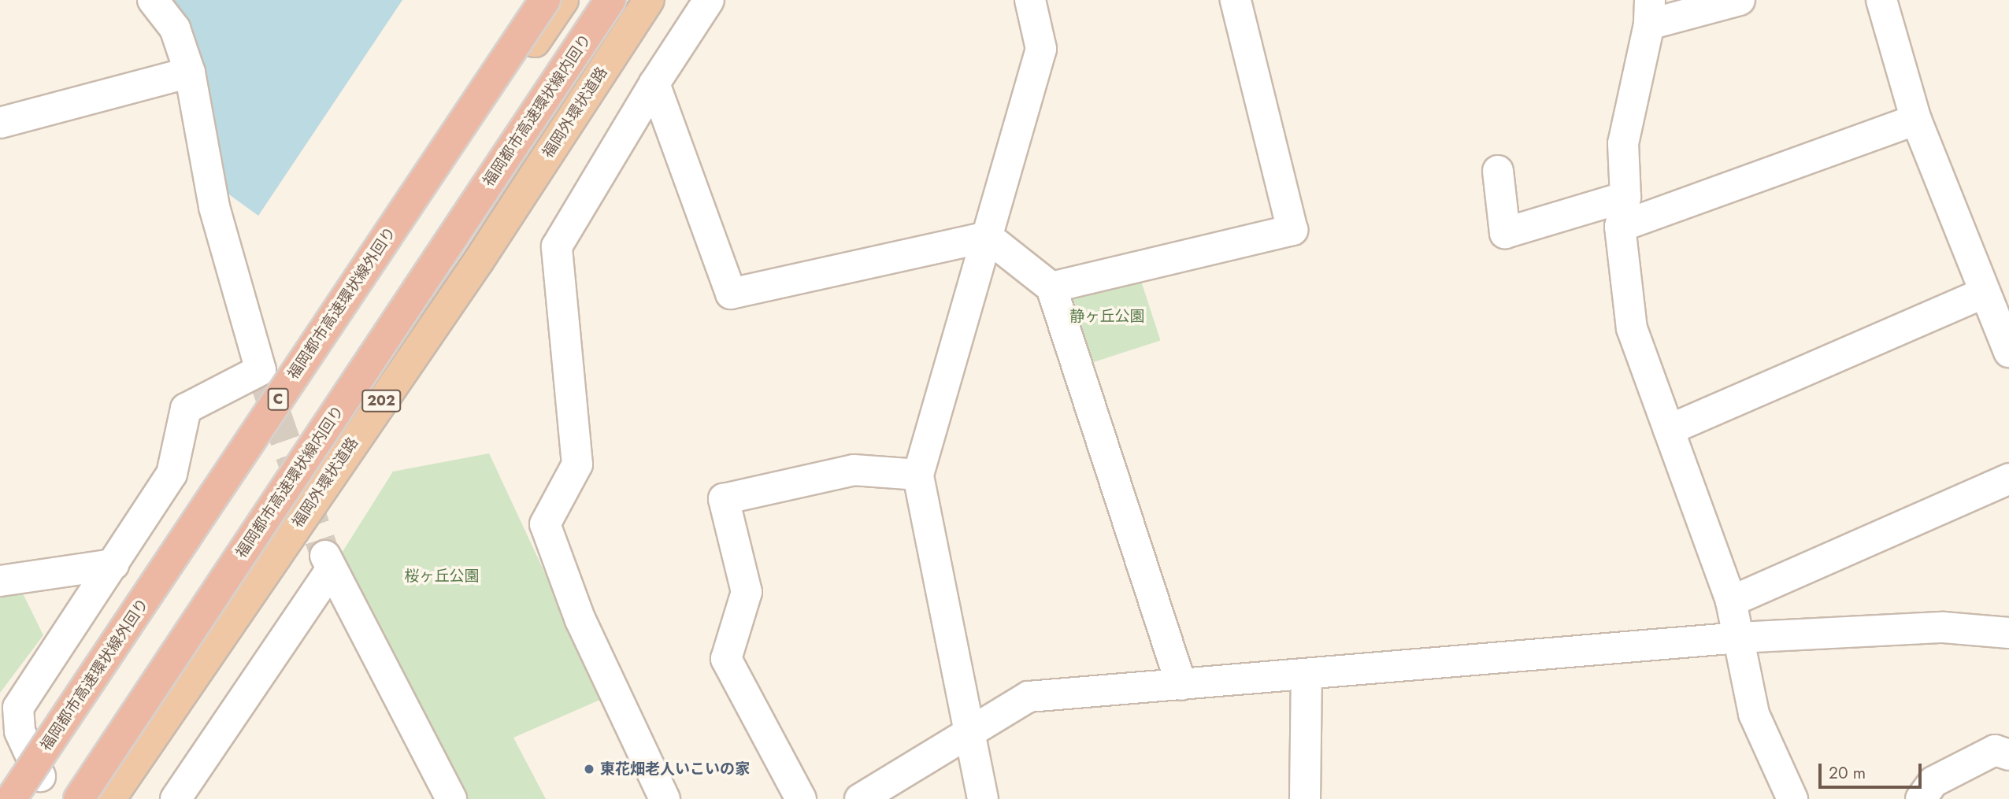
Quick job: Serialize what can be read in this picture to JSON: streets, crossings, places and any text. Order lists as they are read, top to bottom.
{
  "streets": {
    "highway": [
      "福岡都市高速環状線内回り",
      "福岡外環状道路",
      "福岡都市高速環状線外回り",
      "C",
      "202"
    ]
  },
  "parks": ["静ヶ丘公園", "桜ヶ丘公園"],
  "places": ["東花畑老人いこいの家"],
  "scale_bar": "20 m"
}
